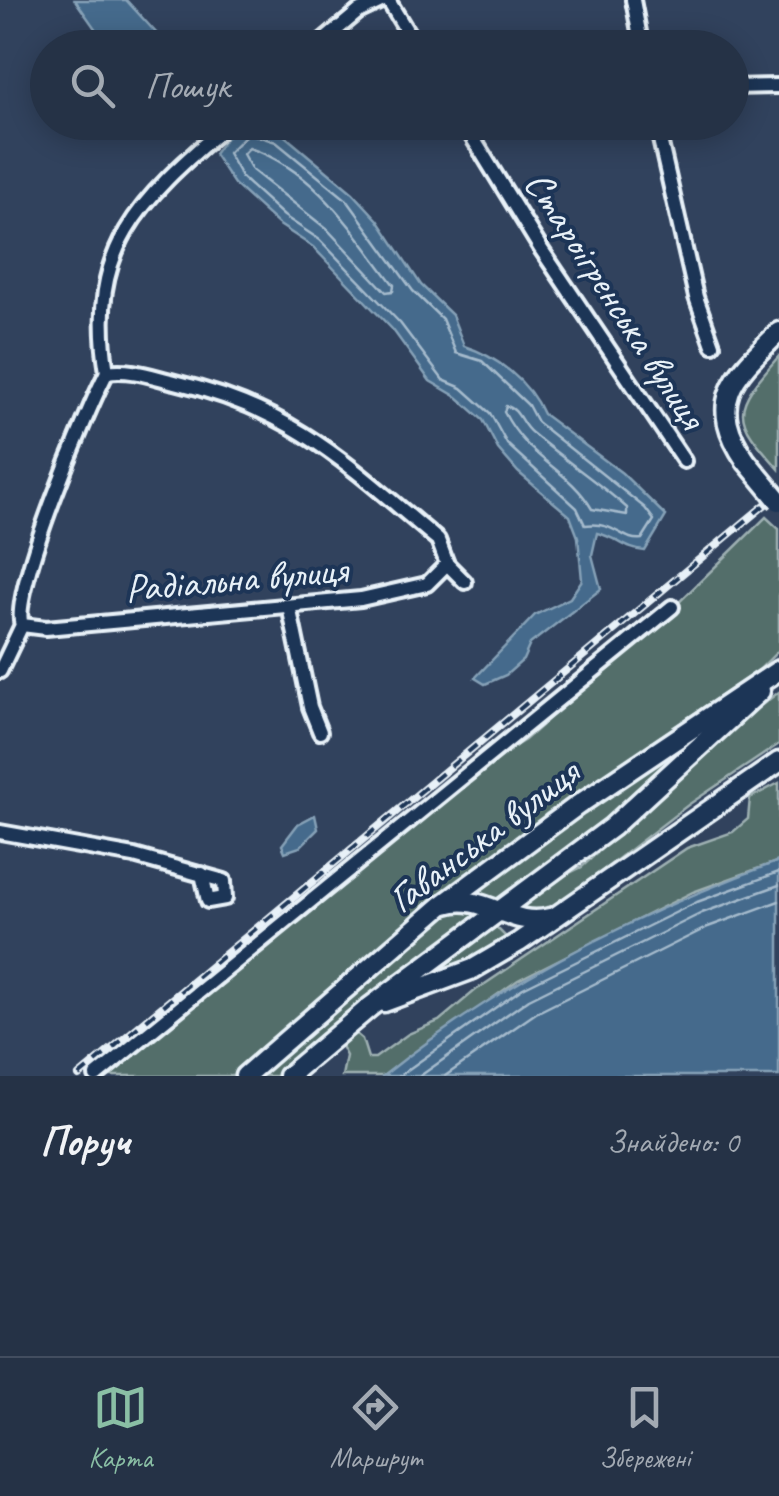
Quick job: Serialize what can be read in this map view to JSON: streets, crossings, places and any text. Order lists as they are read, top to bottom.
{
  "streets": {
    "street": ["Староігренська вулиця", "Радіальна вулиця", "Гаванська вулиця"]
  },
  "page": {
    "search": "Пошук",
    "heading": ["Поруч", "Знайдено: 0"],
    "nav": ["Карта", "Маршрут", "Збережені"]
  }
}
